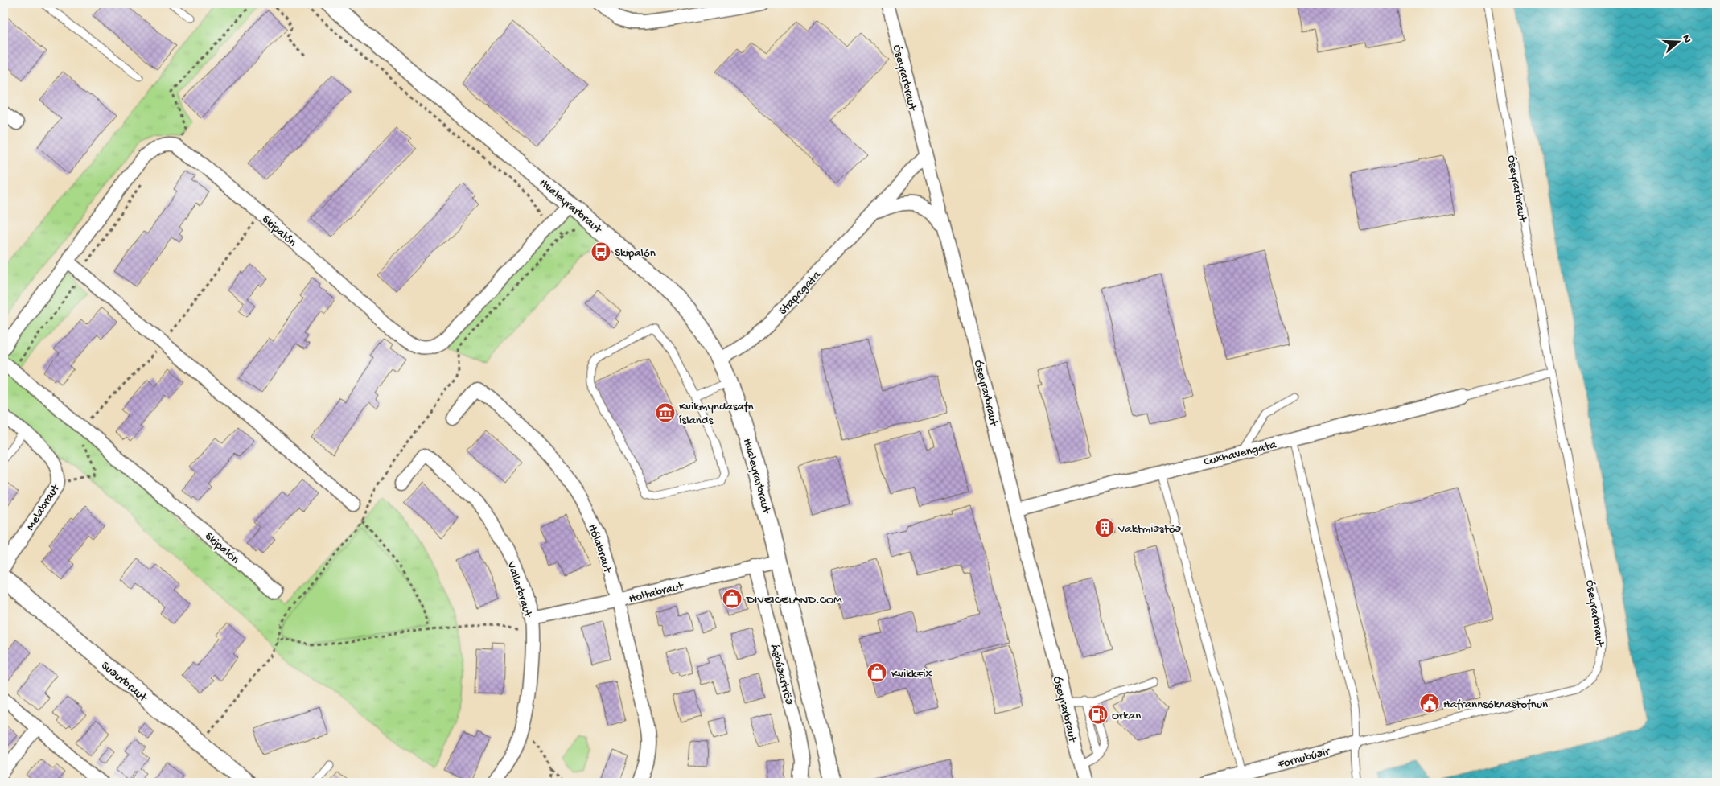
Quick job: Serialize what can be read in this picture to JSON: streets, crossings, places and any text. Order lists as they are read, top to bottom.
{
  "streets": {
    "street": [
      "Óseyrarbraut",
      "Hvaleyrarbraut",
      "Skipalón",
      "Stapagata",
      "Cuxhavengata",
      "Melabraut",
      "Hólabraut",
      "Vallarbraut",
      "Holtabraut",
      "Ásbúðartröð",
      "Suðurbraut",
      "Fornubúðir"
    ]
  },
  "crossings": [
    ["Óseyrarbraut", "Stapagata"],
    ["Óseyrarbraut", "Cuxhavengata"],
    ["Óseyrarbraut", "Fornubúðir"],
    ["Hvaleyrarbraut", "Skipalón"],
    ["Hvaleyrarbraut", "Stapagata"],
    ["Hvaleyrarbraut", "Holtabraut"],
    ["Hólabraut", "Holtabraut"],
    ["Vallarbraut", "Holtabraut"],
    ["Holtabraut", "Ásbúðartröð"]
  ],
  "places": {
    "bus stop": ["Skipalón"],
    "museum": ["Kvikmyndasafn Íslands"],
    "building": ["Vaktmiðstöð"],
    "shop": ["DIVEICELAND.COM", "KvikkFix"],
    "public building": ["Hafrannsóknastofnun"],
    "fuel station": ["Orkan"]
  },
  "north": "right"
}
